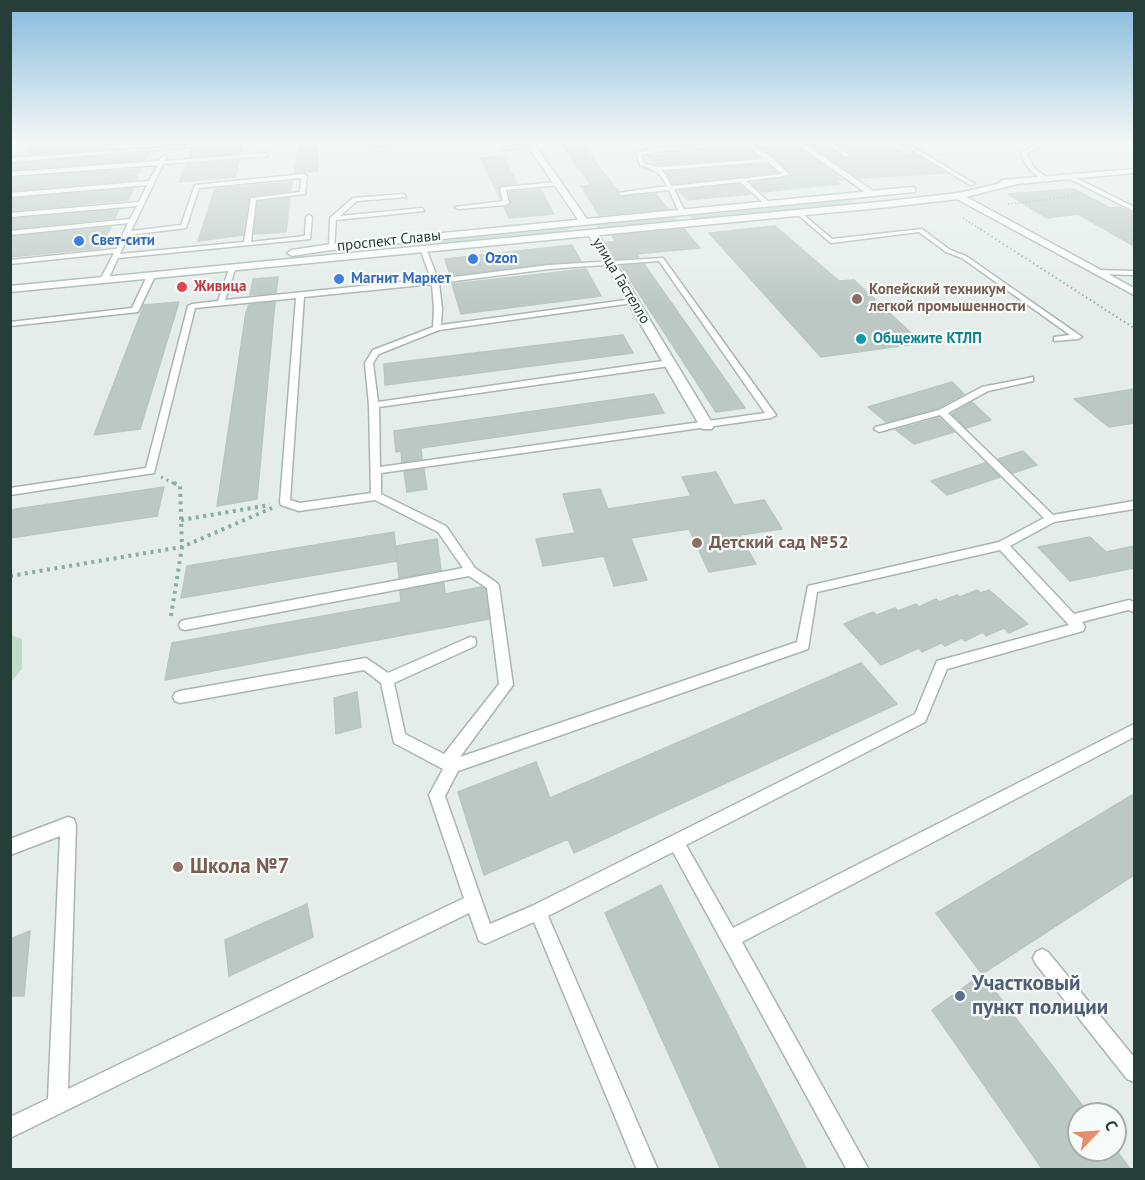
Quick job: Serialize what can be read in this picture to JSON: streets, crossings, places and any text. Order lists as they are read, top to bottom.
{
  "streets": {
    "main road": ["проспект Славы", "улица Гастелло"]
  },
  "crossings": [
    ["проспект Славы", "улица Гастелло"]
  ],
  "places": [
    "Свет-сити",
    "Ozon",
    "Магнит Маркет",
    "Живица",
    "Копейский техникум легкой промышенности",
    "Общежите КТЛП",
    "Детский сад №52",
    "Школа №7",
    "Участковый пункт полиции"
  ],
  "north": "top right"
}
